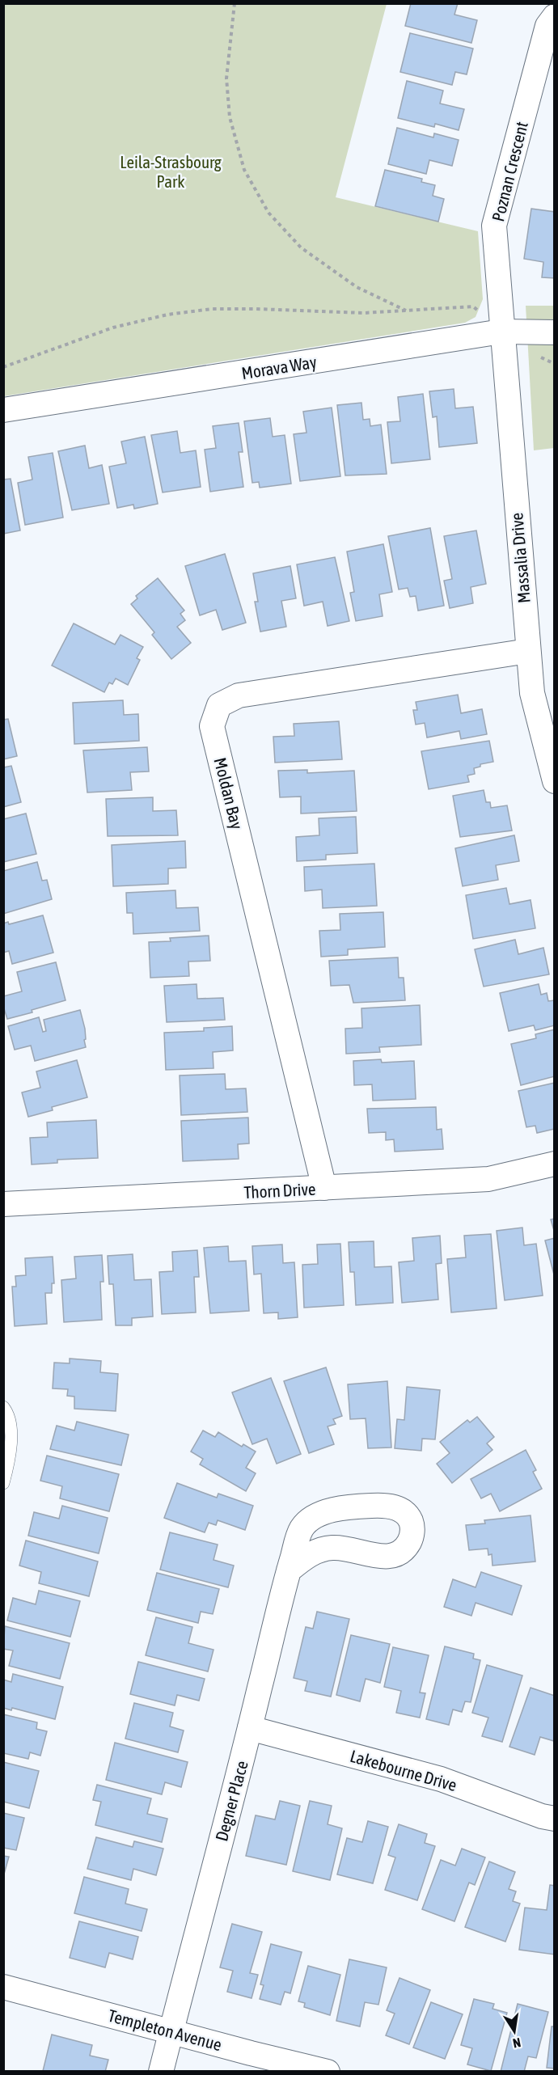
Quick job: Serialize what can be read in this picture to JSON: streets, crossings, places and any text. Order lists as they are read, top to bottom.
{
  "streets": {
    "street": [
      "Poznan Crescent",
      "Morava Way",
      "Massalia Drive",
      "Moldan Bay",
      "Thorn Drive",
      "Lakebourne Drive",
      "Degner Place",
      "Templeton Avenue"
    ]
  },
  "crossings": [
    ["Poznan Crescent", "Morava Way"],
    ["Poznan Crescent", "Massalia Drive"],
    ["Morava Way", "Massalia Drive"],
    ["Massalia Drive", "Moldan Bay"],
    ["Moldan Bay", "Thorn Drive"],
    ["Lakebourne Drive", "Degner Place"],
    ["Degner Place", "Templeton Avenue"]
  ],
  "parks": ["Leila-Strasbourg Park"],
  "north": "bottom"
}
